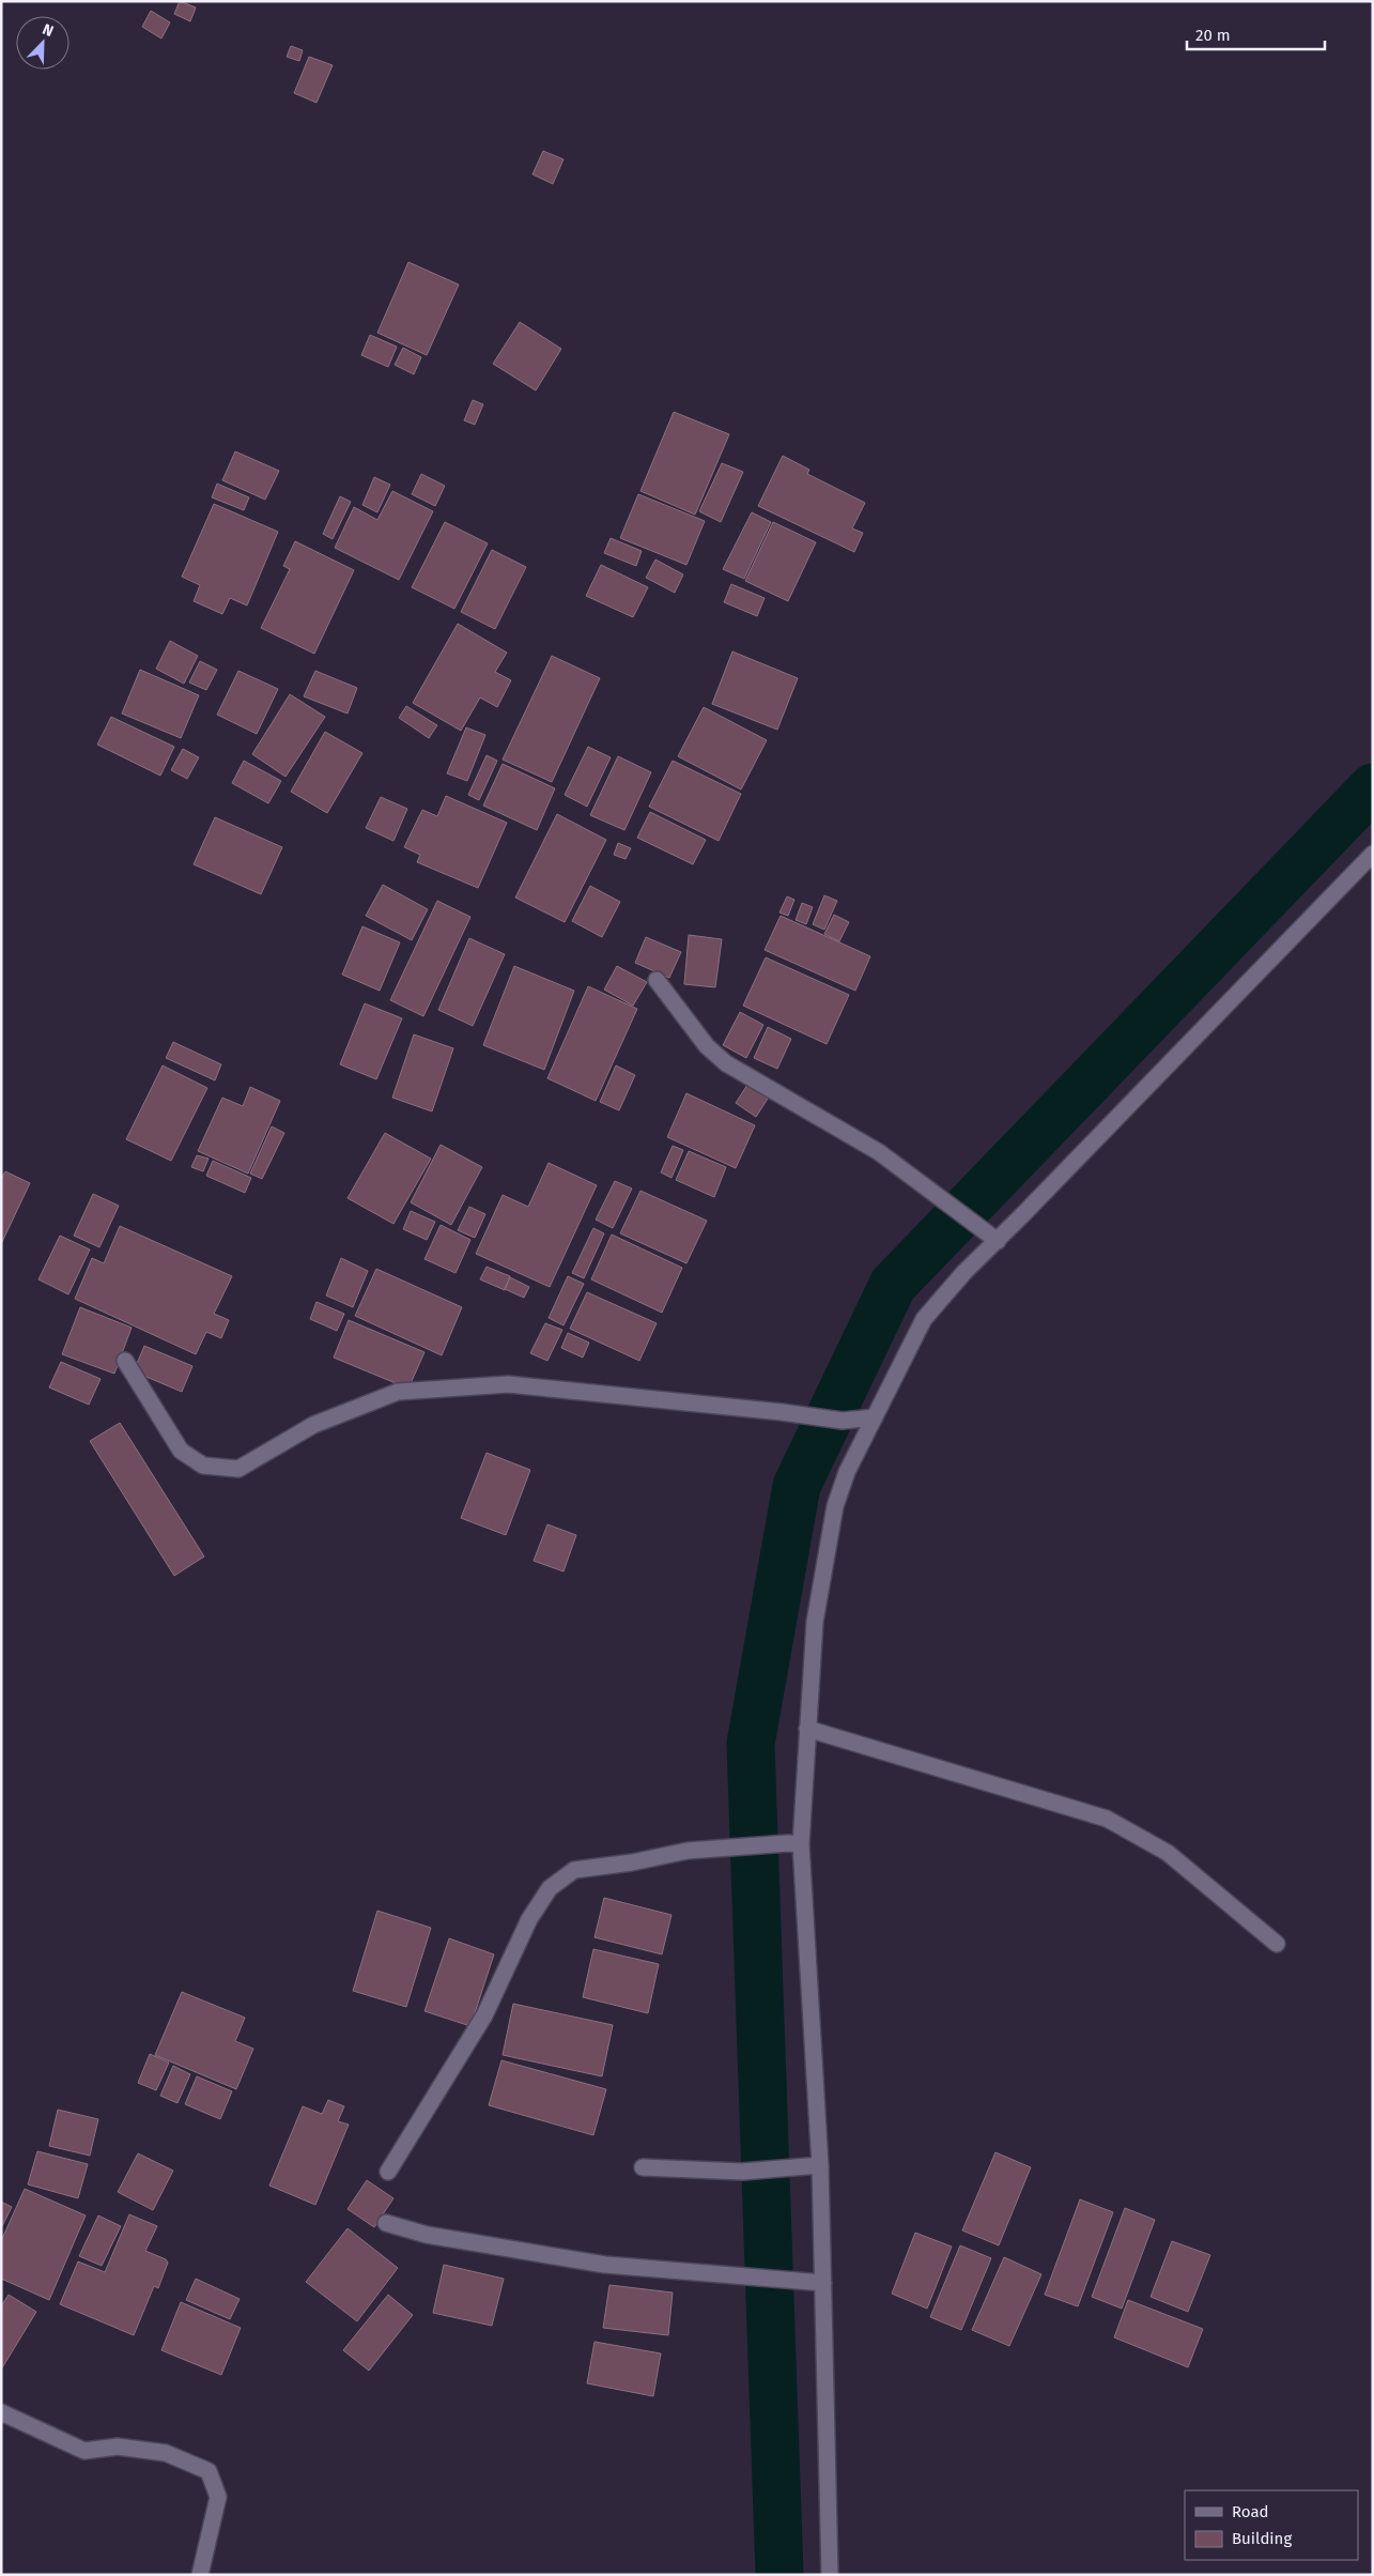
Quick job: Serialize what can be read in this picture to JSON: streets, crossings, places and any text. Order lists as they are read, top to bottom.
{
  "legend": ["Road", "Building"],
  "scale_bar": "20 m",
  "north": "top right"
}
